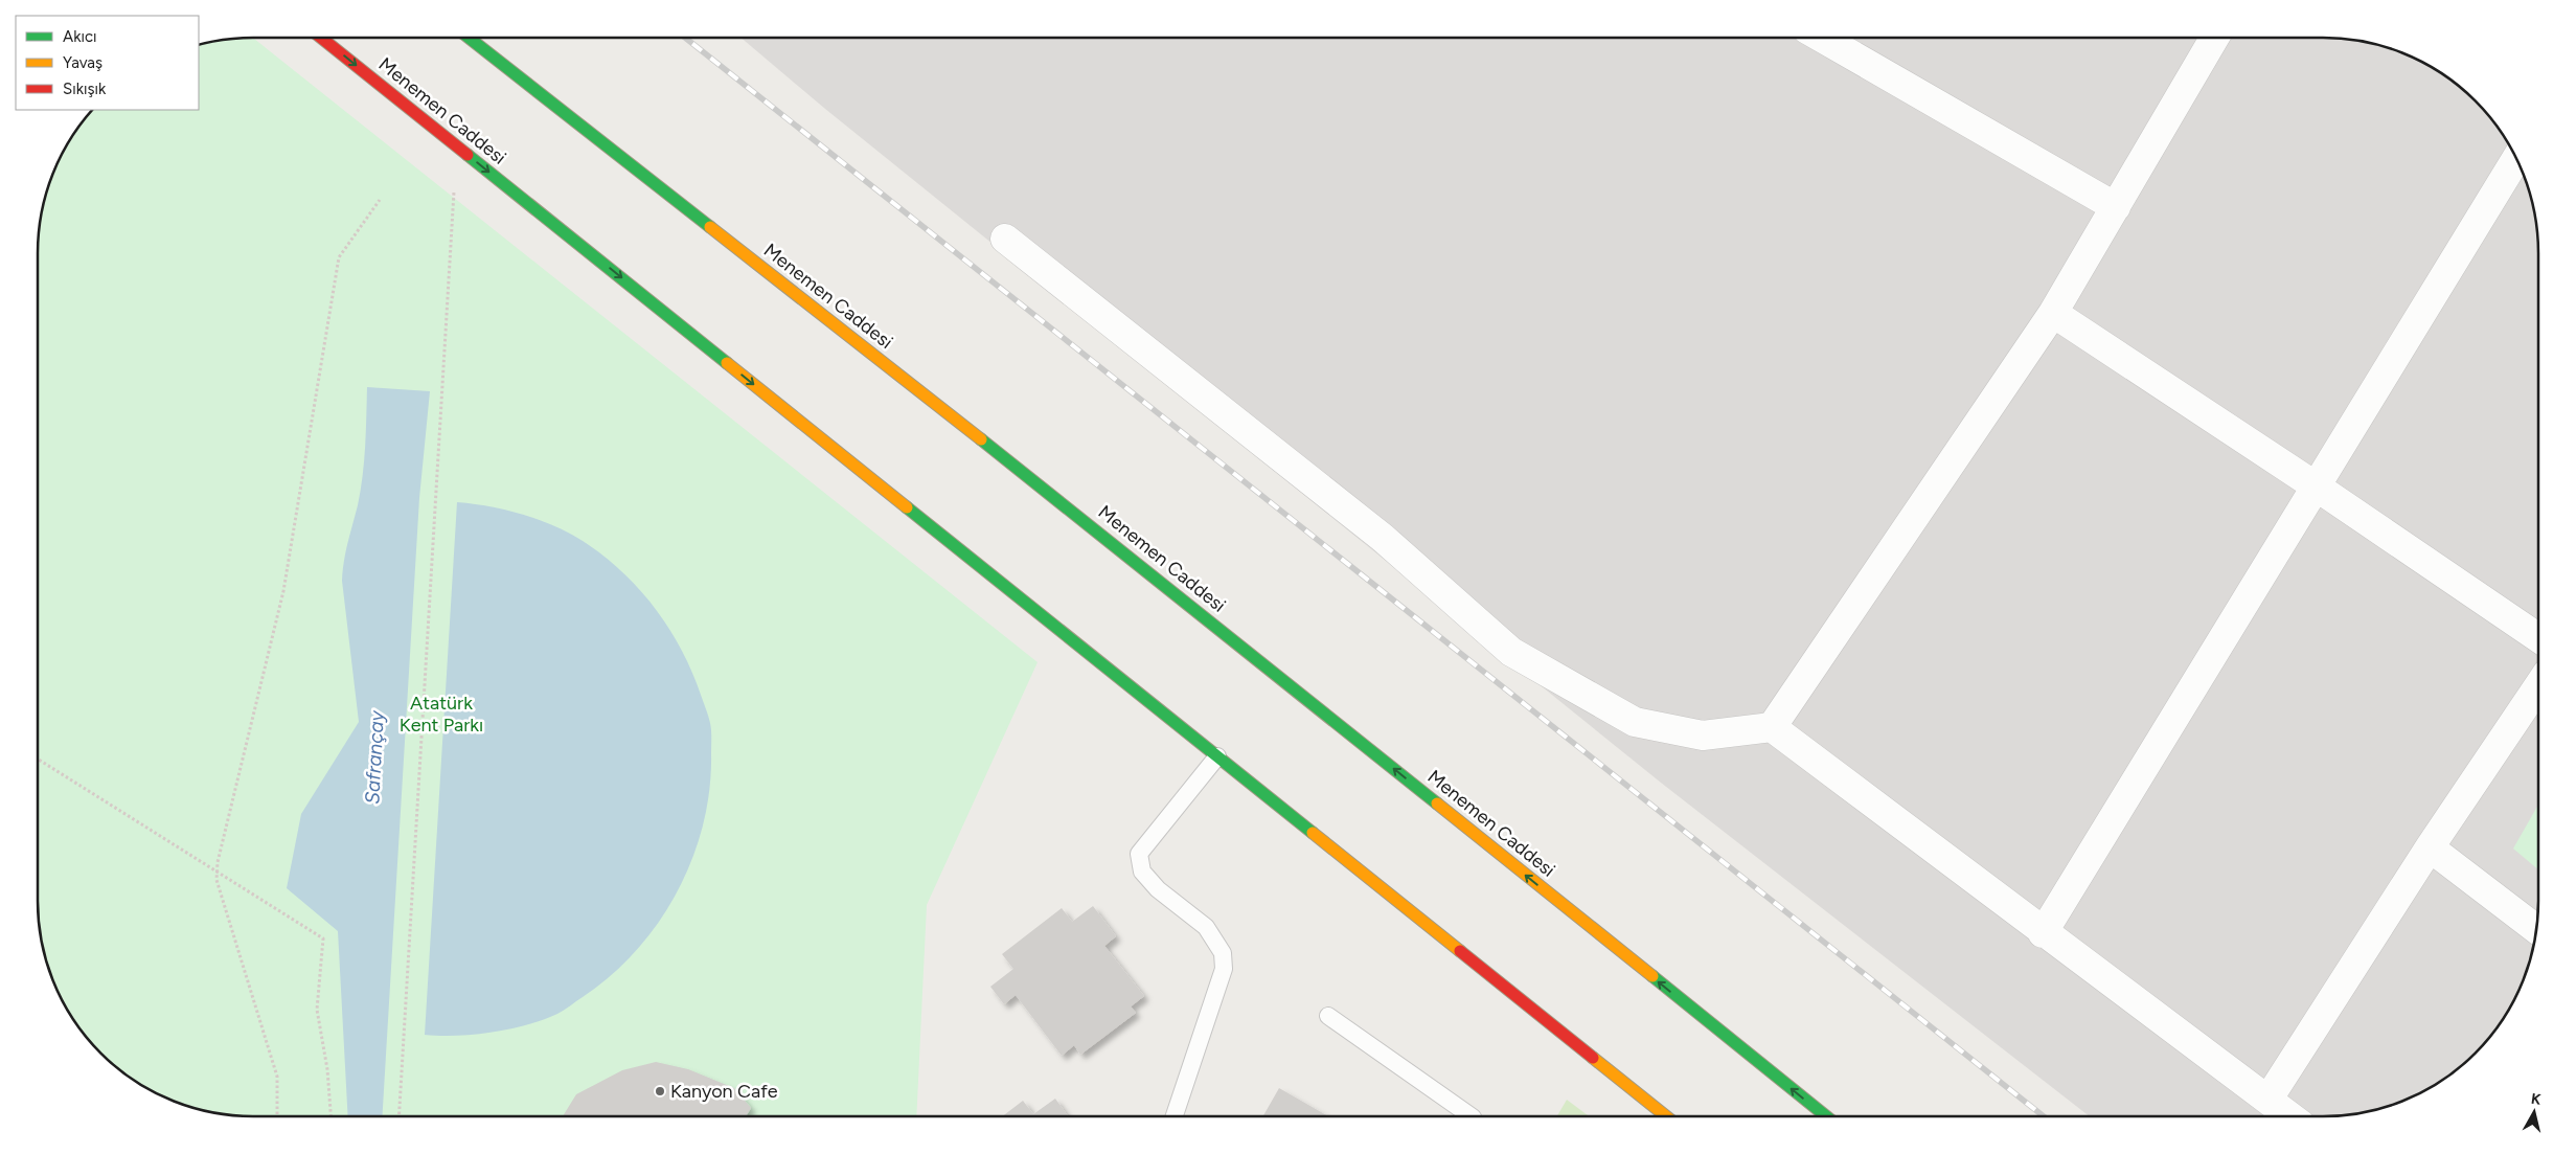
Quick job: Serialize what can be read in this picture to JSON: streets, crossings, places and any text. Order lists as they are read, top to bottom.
{
  "streets": {
    "main road": ["Menemen Caddesi"]
  },
  "water": ["Safrançay"],
  "parks": ["Atatürk Kent Parkı"],
  "places": ["Kanyon Cafe"],
  "legend": ["Akıcı", "Yavaş", "Sıkışık"],
  "north": "top"
}
